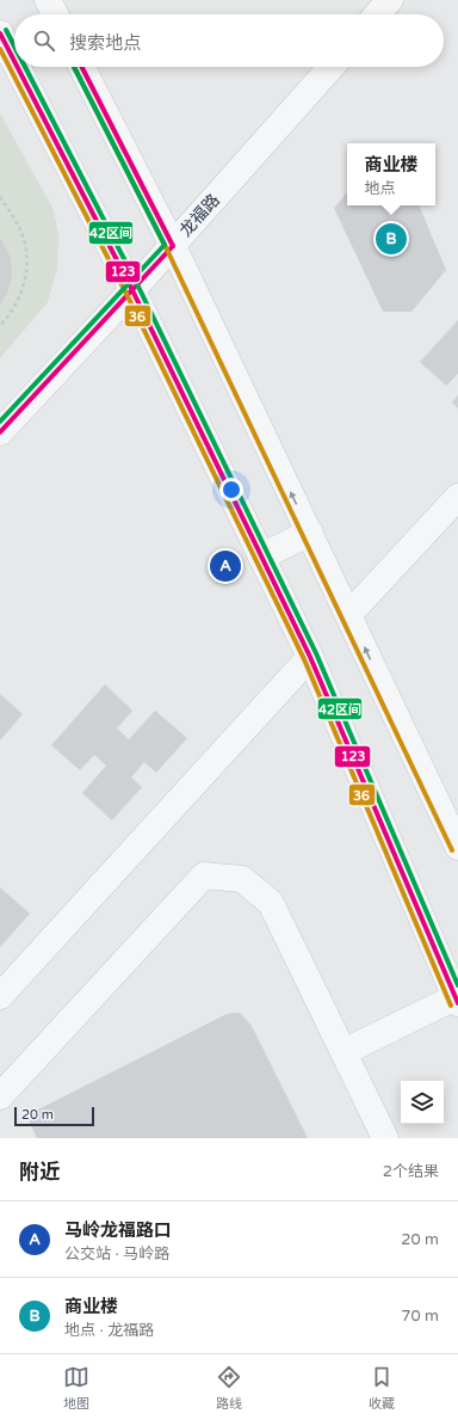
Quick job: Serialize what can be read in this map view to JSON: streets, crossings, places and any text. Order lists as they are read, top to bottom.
{
  "streets": {
    "street": ["龙福路"]
  },
  "lines": ["transit line 42区间", "transit line 123", "transit line 36"],
  "scale_bar": "20 m",
  "page": {
    "search": "搜索地点",
    "popup": ["商业楼", "地点"],
    "pins": ["B", "A"],
    "scale": "20 m",
    "heading": ["附近", "2个结果"],
    "list": [
      {
        "mark": "A",
        "name": "马岭龙福路口",
        "note": "公交站 · 马岭路",
        "value": "20 m"
      },
      {
        "mark": "B",
        "name": "商业楼",
        "note": "地点 · 龙福路",
        "value": "70 m"
      }
    ],
    "nav": ["地图", "路线", "收藏"]
  }
}
